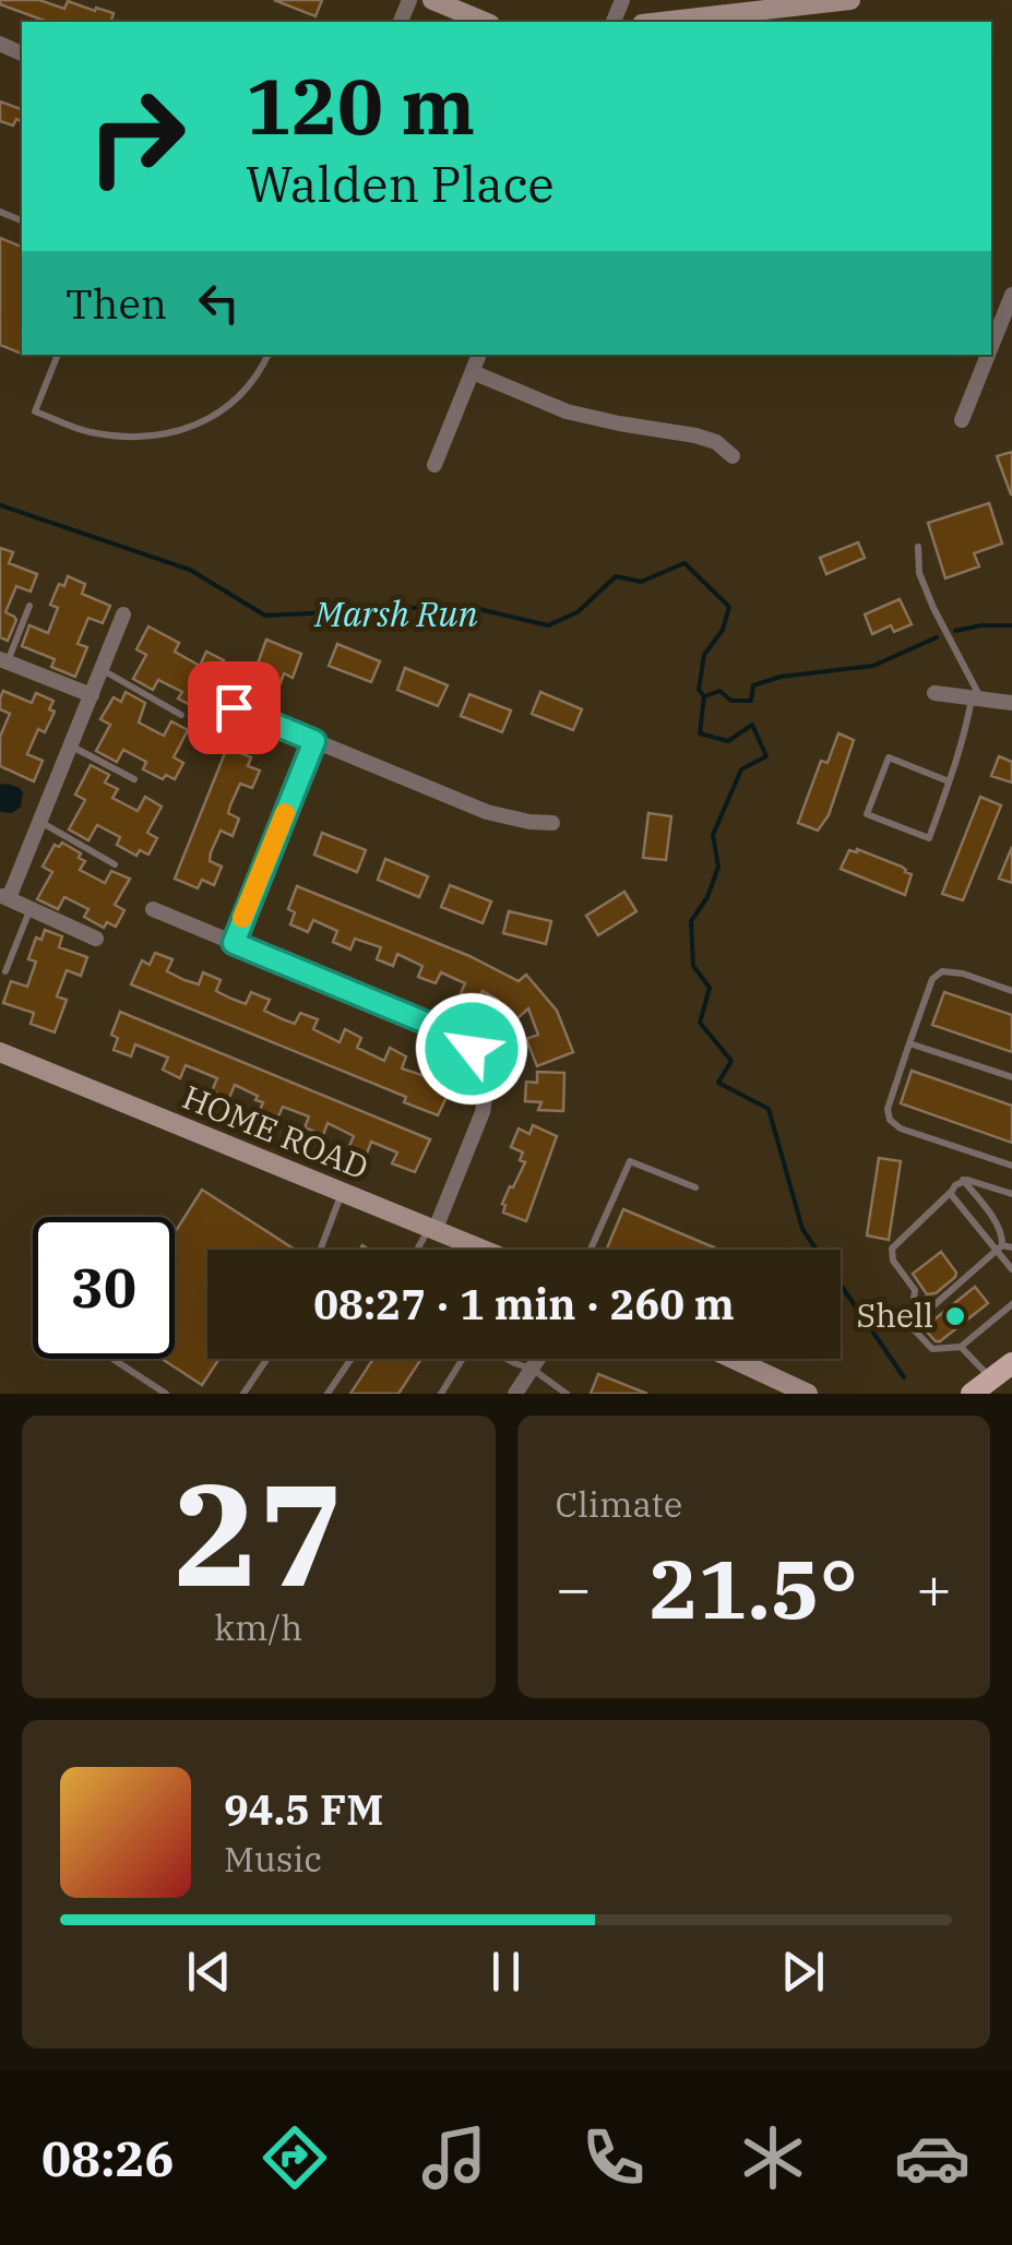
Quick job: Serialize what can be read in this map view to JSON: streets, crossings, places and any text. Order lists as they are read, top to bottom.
{
  "streets": {
    "street": ["HOME ROAD"]
  },
  "water": ["Marsh Run"],
  "places": ["Shell"],
  "page": {
    "turn": ["120 m", "Walden Place"],
    "then": "Then",
    "limit": "30",
    "trip": "08:27 · 1 min · 260 m",
    "tile": [
      ["27", "km/h"],
      "Climate"
    ],
    "heat": ["−", "21.5°", "+"],
    "song": ["94.5 FM", "Music"],
    "tabs": "08:26"
  }
}
